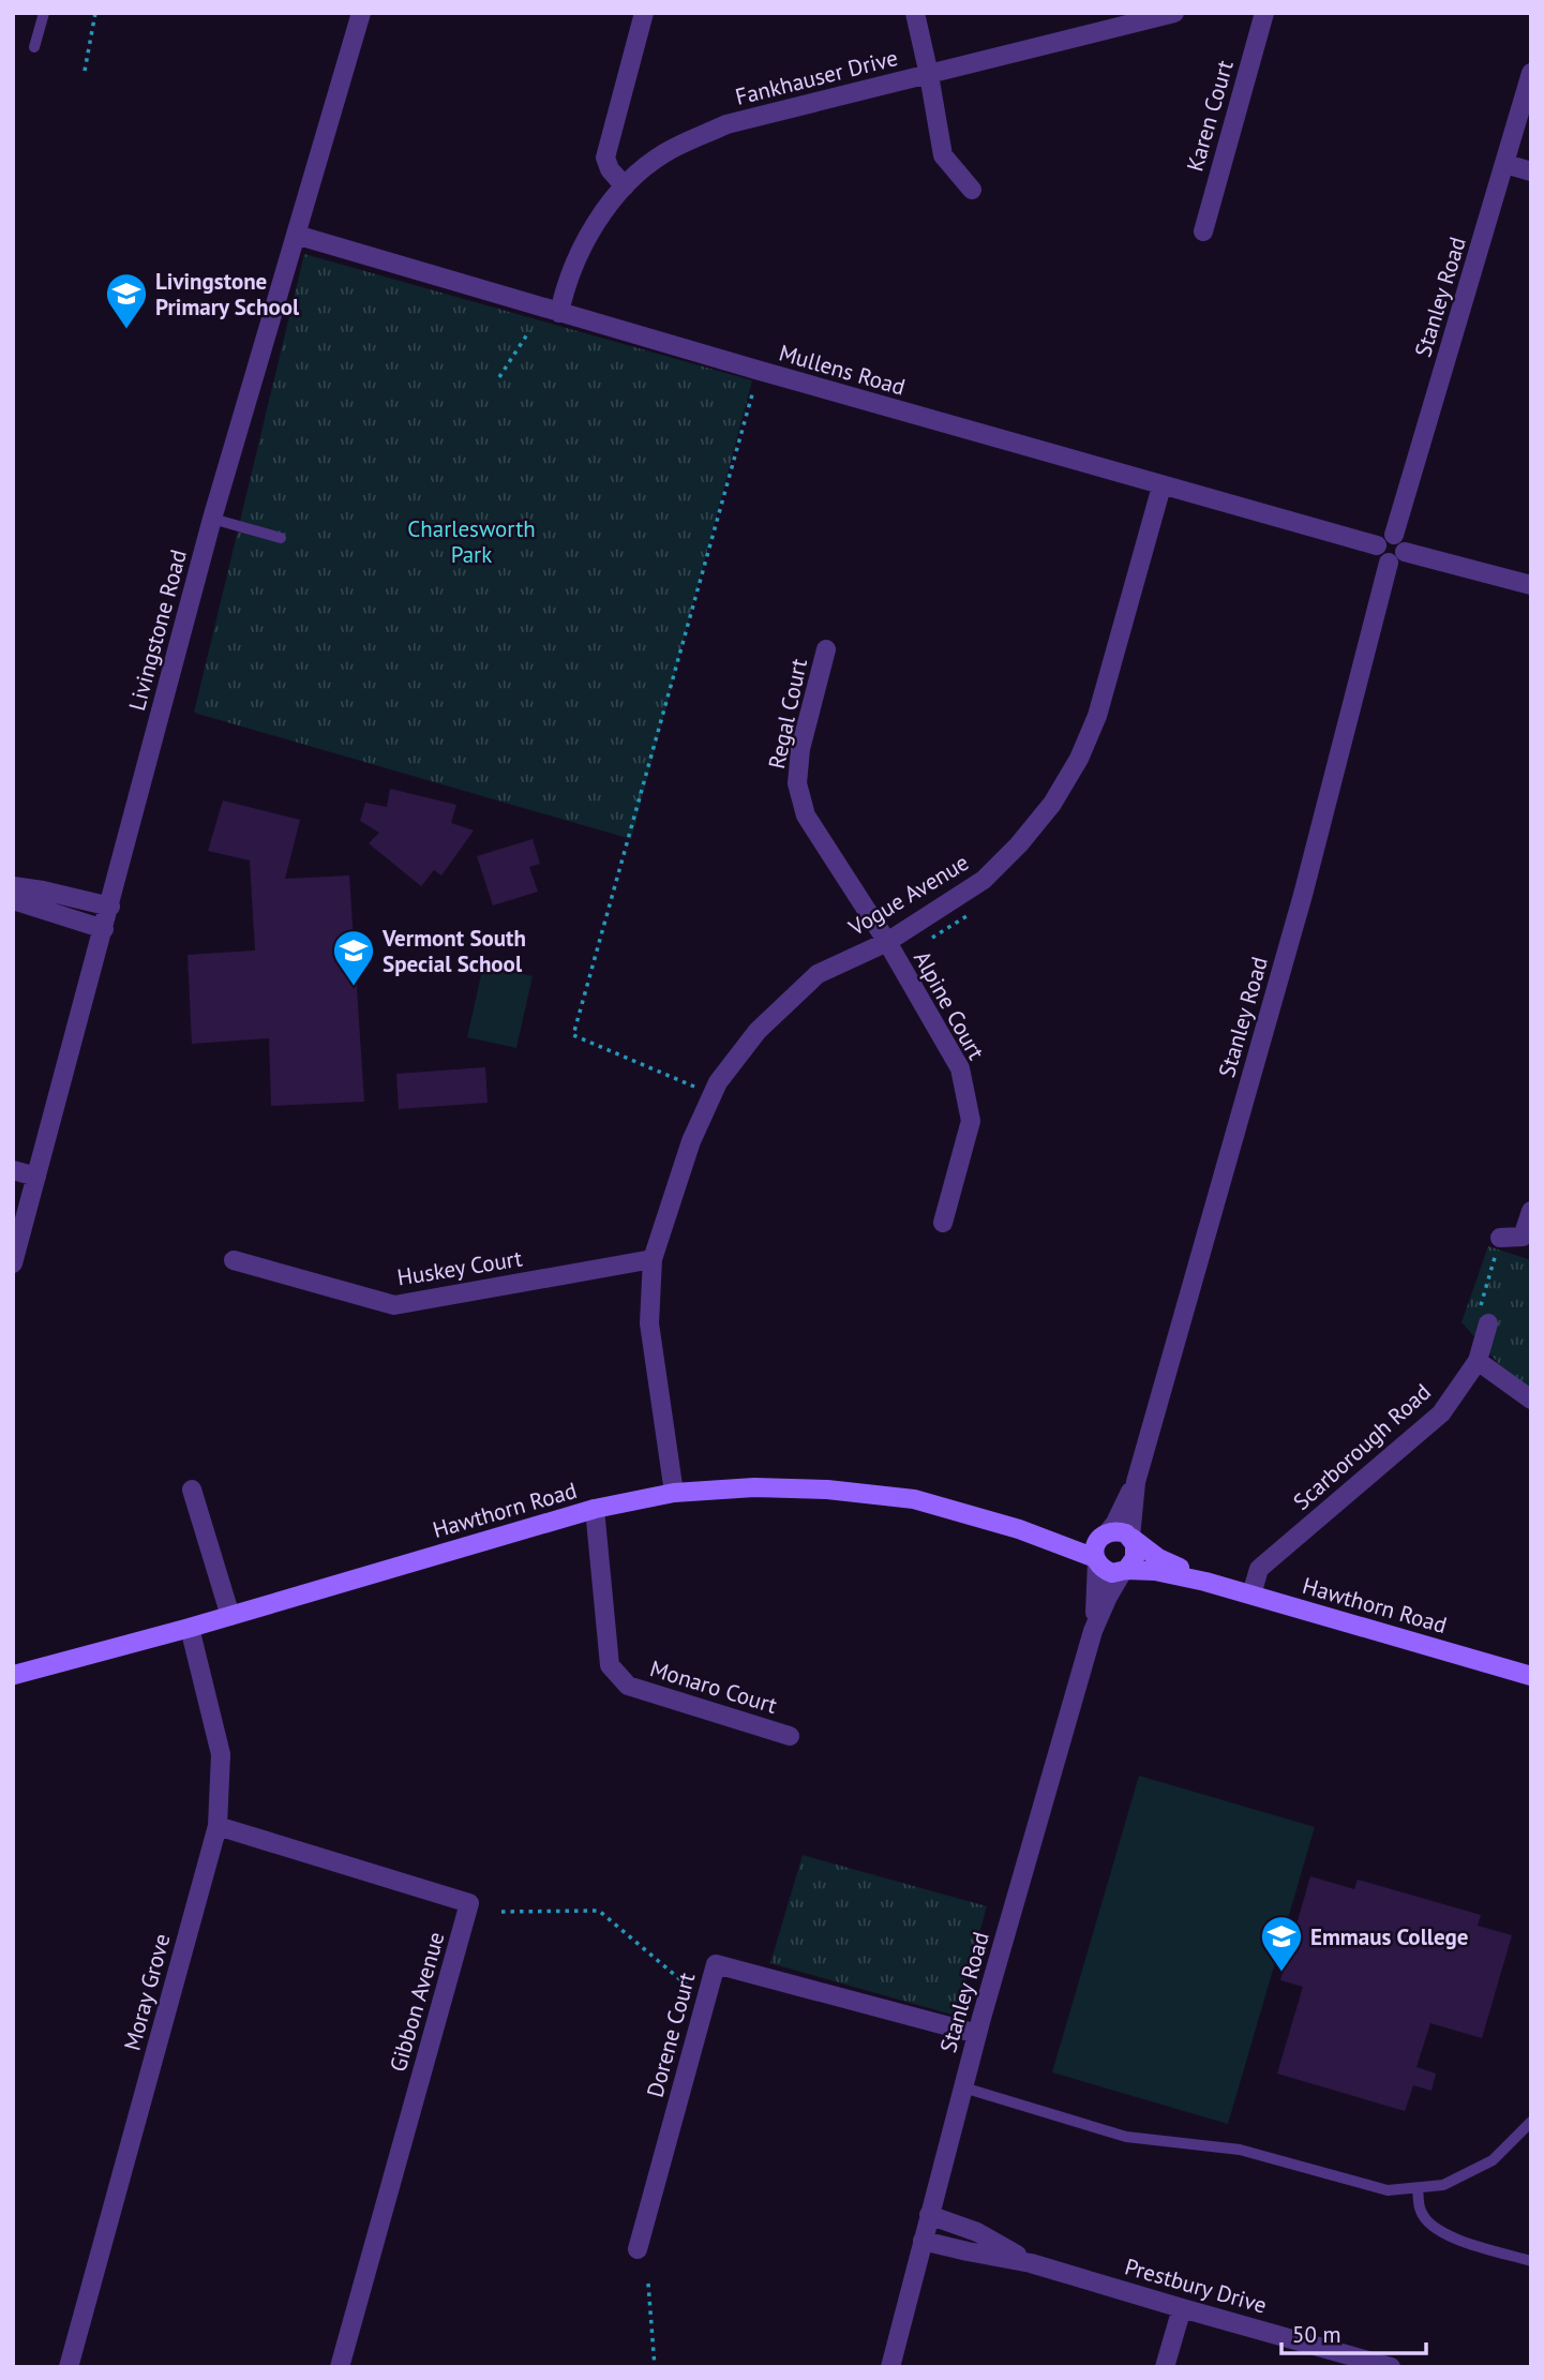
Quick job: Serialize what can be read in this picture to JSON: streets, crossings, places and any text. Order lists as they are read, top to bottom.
{
  "streets": {
    "main road": ["Hawthorn Road"],
    "street": [
      "Fankhauser Drive",
      "Karen Court",
      "Stanley Road",
      "Mullens Road",
      "Livingstone Road",
      "Regal Court",
      "Vogue Avenue",
      "Alpine Court",
      "Huskey Court",
      "Scarborough Road",
      "Monaro Court",
      "Moray Grove",
      "Gibbon Avenue",
      "Dorene Court",
      "Prestbury Drive"
    ]
  },
  "crossings": [
    ["Fankhauser Drive", "Mullens Road"],
    ["Stanley Road", "Mullens Road"],
    ["Stanley Road", "Hawthorn Road"],
    ["Stanley Road", "Dorene Court"],
    ["Stanley Road", "Prestbury Drive"],
    ["Mullens Road", "Livingstone Road"],
    ["Mullens Road", "Vogue Avenue"],
    ["Regal Court", "Vogue Avenue"],
    ["Regal Court", "Alpine Court"],
    ["Vogue Avenue", "Alpine Court"],
    ["Vogue Avenue", "Huskey Court"],
    ["Vogue Avenue", "Hawthorn Road"],
    ["Scarborough Road", "Hawthorn Road"],
    ["Hawthorn Road", "Monaro Court"],
    ["Hawthorn Road", "Moray Grove"],
    ["Moray Grove", "Gibbon Avenue"]
  ],
  "parks": ["Charlesworth Park"],
  "places": {
    "school or university": ["Livingstone Primary School", "Vermont South Special School", "Emmaus College"]
  },
  "scale_bar": "50 m"
}
